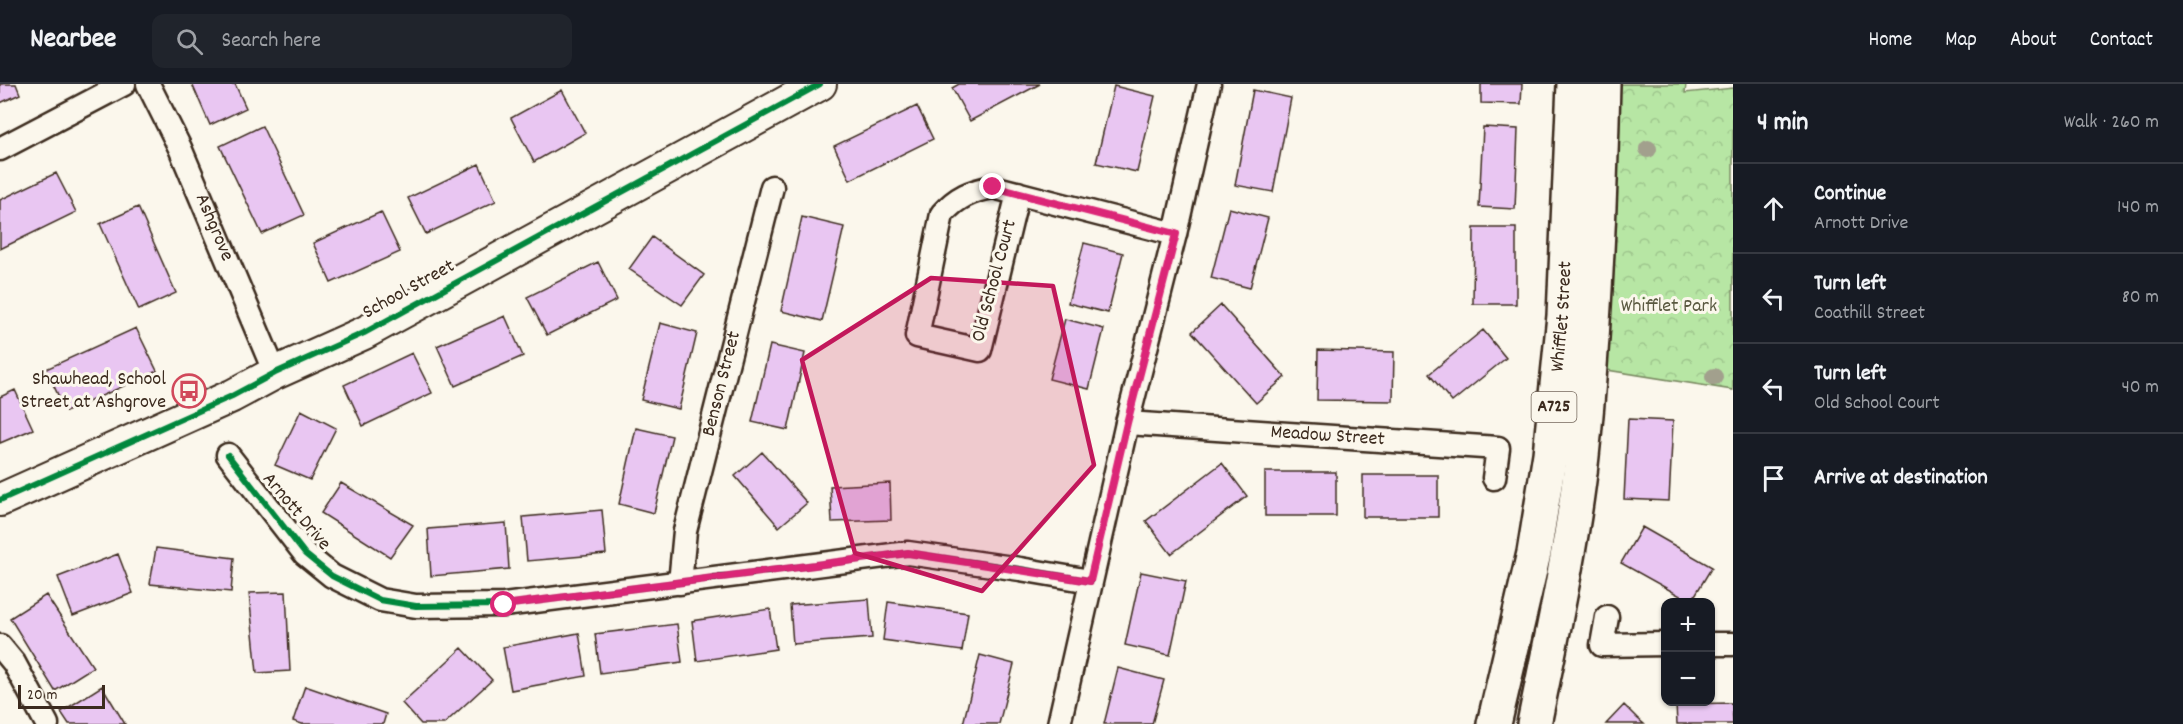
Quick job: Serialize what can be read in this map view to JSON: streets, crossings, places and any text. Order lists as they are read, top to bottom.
{
  "streets": {
    "main road": ["Whifflet Street", "A725"],
    "street": [
      "Ashgrove",
      "Old School Court",
      "School Street",
      "Benson Street",
      "Meadow Street",
      "Arnott Drive"
    ]
  },
  "crossings": [
    ["Ashgrove", "School Street"],
    ["Benson Street", "Arnott Drive"]
  ],
  "parks": ["Whifflet Park"],
  "places": {
    "bus stop": ["Shawhead, School Street at Ashgrove"]
  },
  "scale_bar": "20 m",
  "page": {
    "header": "Nearbee",
    "search": "Search here",
    "nav": [
      "Home",
      "Map",
      "About",
      "Contact"
    ],
    "heading": ["4 min", "Walk · 260 m"],
    "list": [
      ["Continue", "Arnott Drive", "140 m"],
      ["Turn left", "Coathill Street", "80 m"],
      ["Turn left", "Old School Court", "40 m"],
      "Arrive at destination"
    ],
    "map_buttons": ["+", "−"],
    "scale": "20 m"
  }
}
